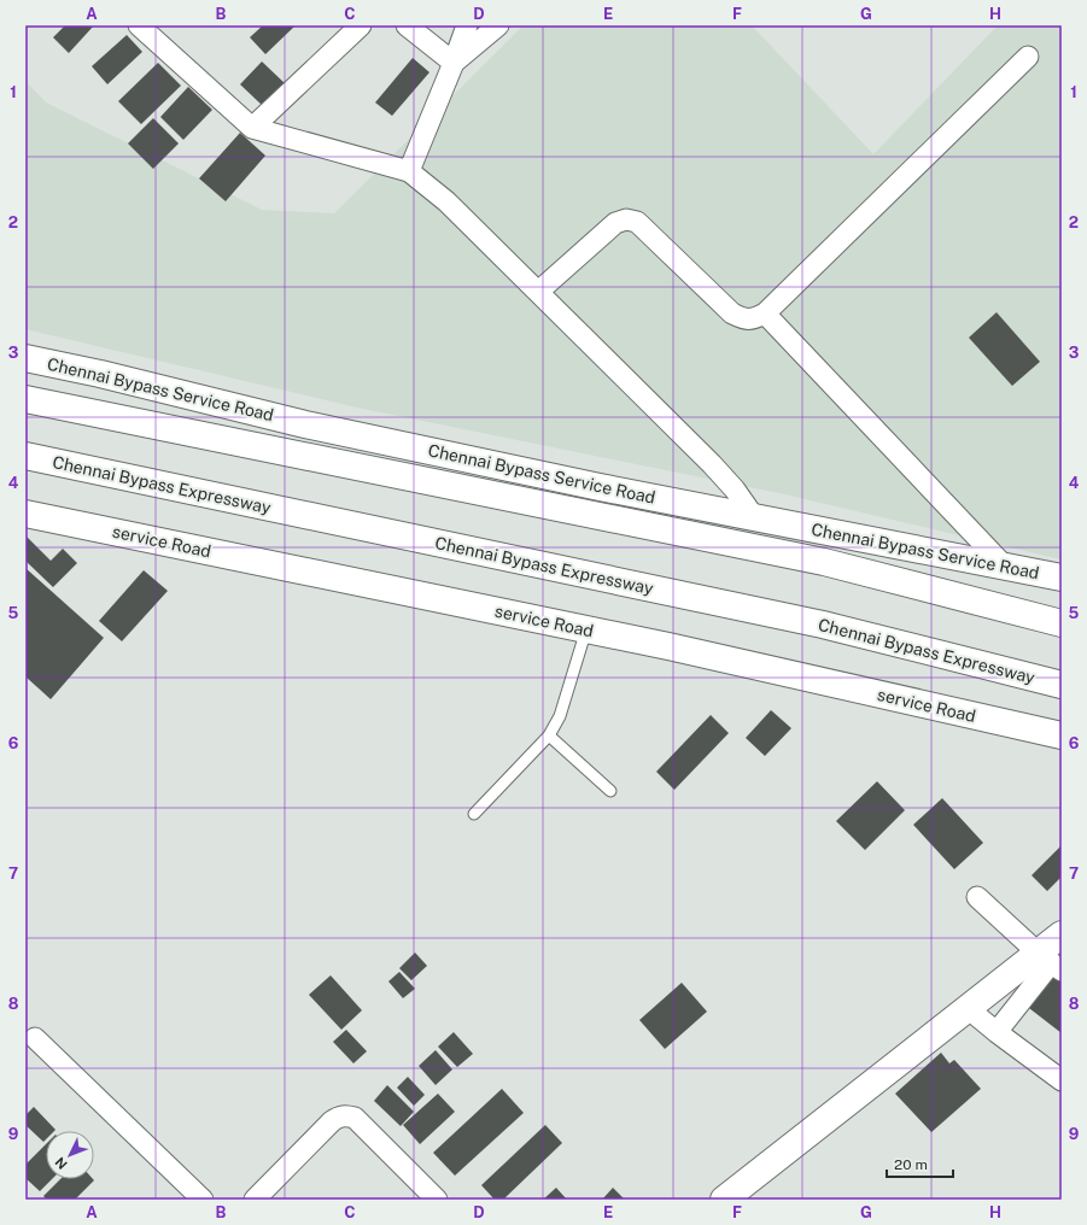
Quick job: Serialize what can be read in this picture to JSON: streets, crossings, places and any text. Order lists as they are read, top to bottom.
{
  "streets": {
    "main road": ["Chennai Bypass Service Road", "Chennai Bypass Expressway", "service Road"]
  },
  "scale_bar": "20 m",
  "north": "bottom left",
  "grid": {
    "columns": [
      "A",
      "B",
      "C",
      "D",
      "E",
      "F",
      "G",
      "H"
    ],
    "rows": [
      "1",
      "2",
      "3",
      "4",
      "5",
      "6",
      "7",
      "8",
      "9"
    ]
  }
}
